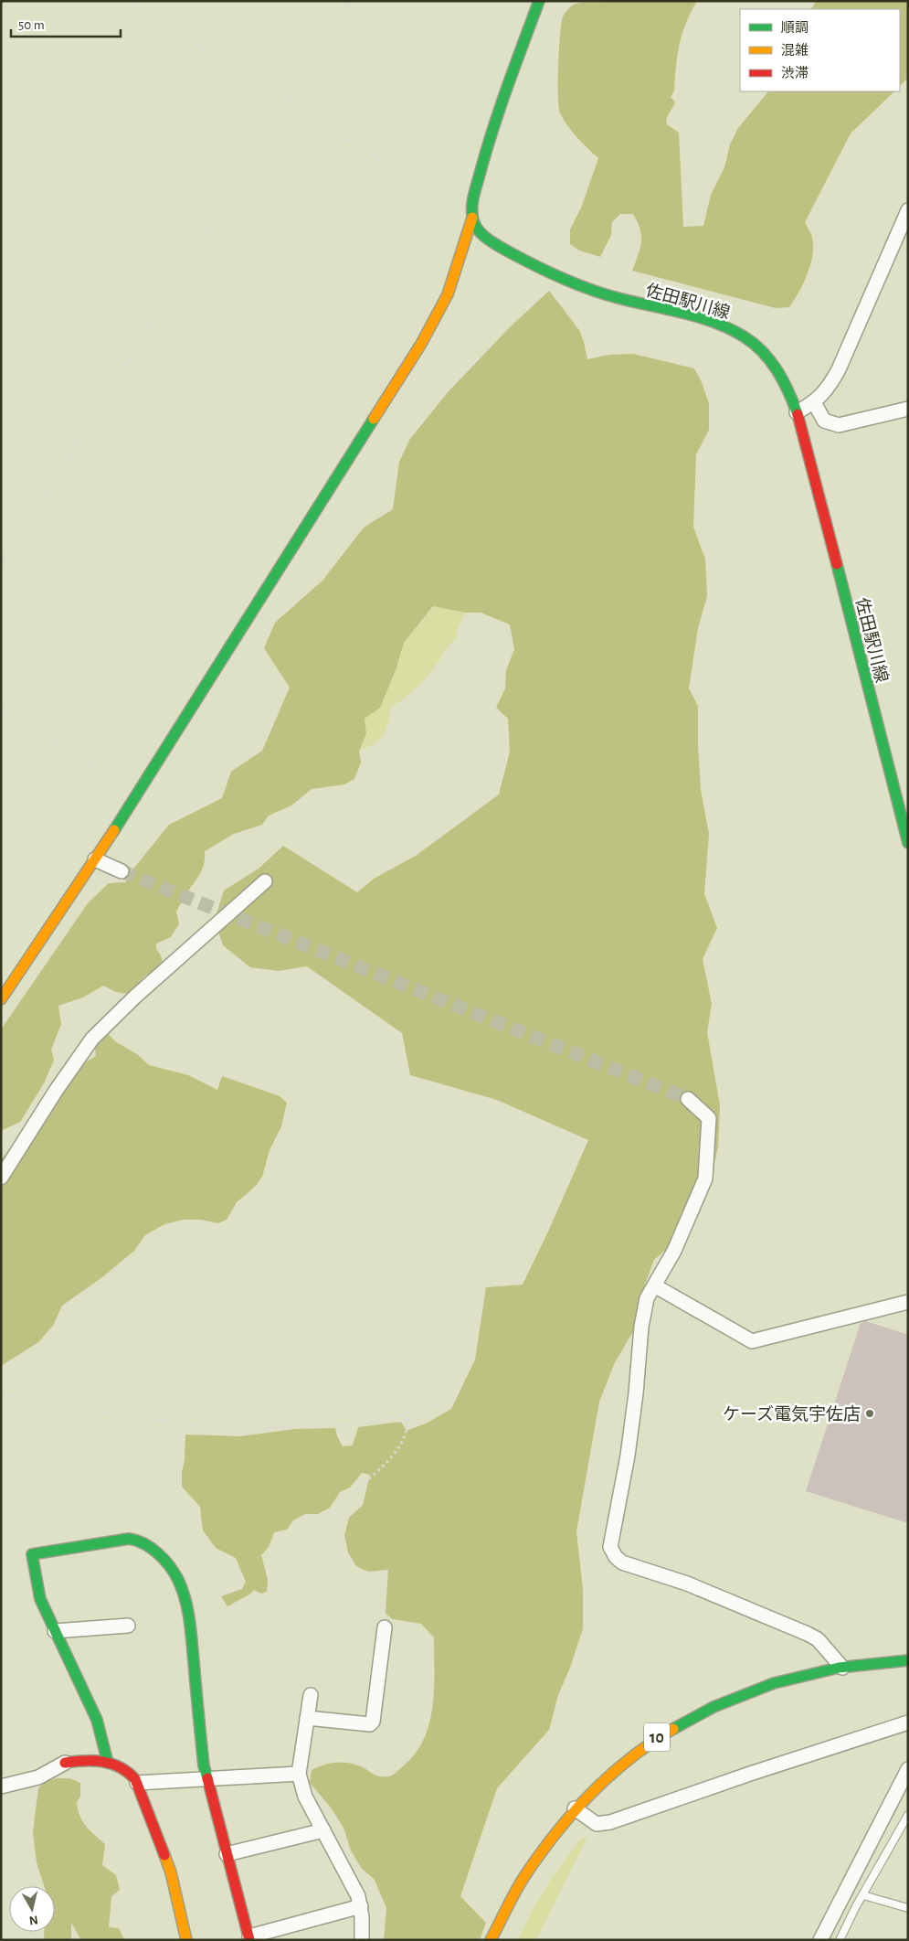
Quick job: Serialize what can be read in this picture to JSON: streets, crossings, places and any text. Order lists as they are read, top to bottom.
{
  "streets": {
    "main road": ["佐田駅川線", "10"]
  },
  "places": ["ケーズ電気宇佐店"],
  "legend": ["順調", "混雑", "渋滞"],
  "scale_bar": "50 m",
  "north": "bottom"
}
